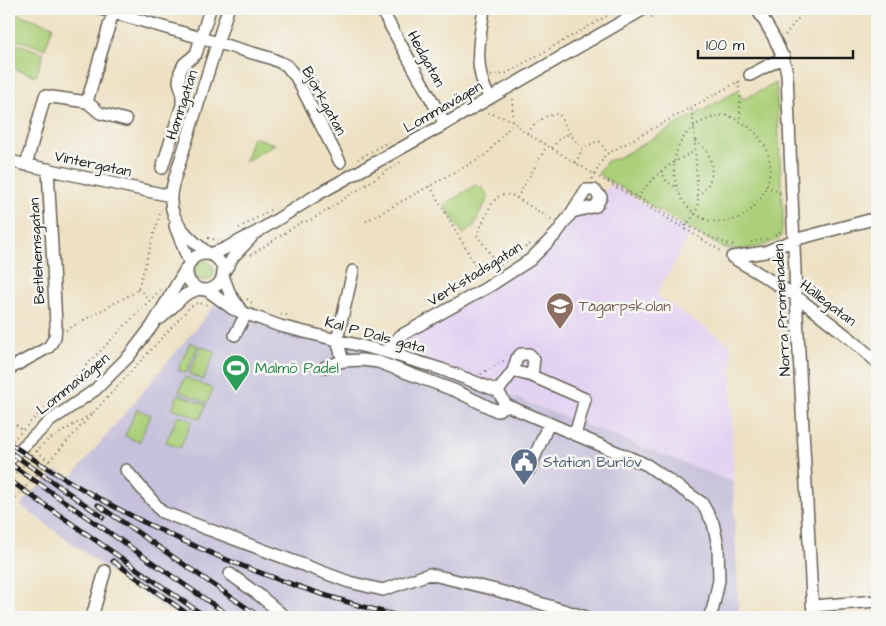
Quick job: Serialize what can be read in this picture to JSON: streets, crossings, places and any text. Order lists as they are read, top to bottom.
{
  "streets": {
    "street": [
      "Hedgatan",
      "Björkgatan",
      "Hamngatan",
      "Lommavägen",
      "Vintergatan",
      "Betlehemsgatan",
      "Verkstadsgatan",
      "Hällegatan",
      "Norra Promenaden",
      "Kal P Dals gata"
    ]
  },
  "crossings": [
    ["Hedgatan", "Lommavägen"],
    ["Björkgatan", "Hamngatan"],
    ["Hamngatan", "Lommavägen"],
    ["Hamngatan", "Vintergatan"],
    ["Hamngatan", "Kal P Dals gata"],
    ["Lommavägen", "Kal P Dals gata"],
    ["Vintergatan", "Betlehemsgatan"],
    ["Verkstadsgatan", "Kal P Dals gata"],
    ["Hällegatan", "Norra Promenaden"]
  ],
  "places": {
    "school or university": ["Tågarpskolan"],
    "sports": ["Malmö Padel"],
    "public building": ["Station Burlöv"]
  },
  "scale_bar": "100 m"
}
